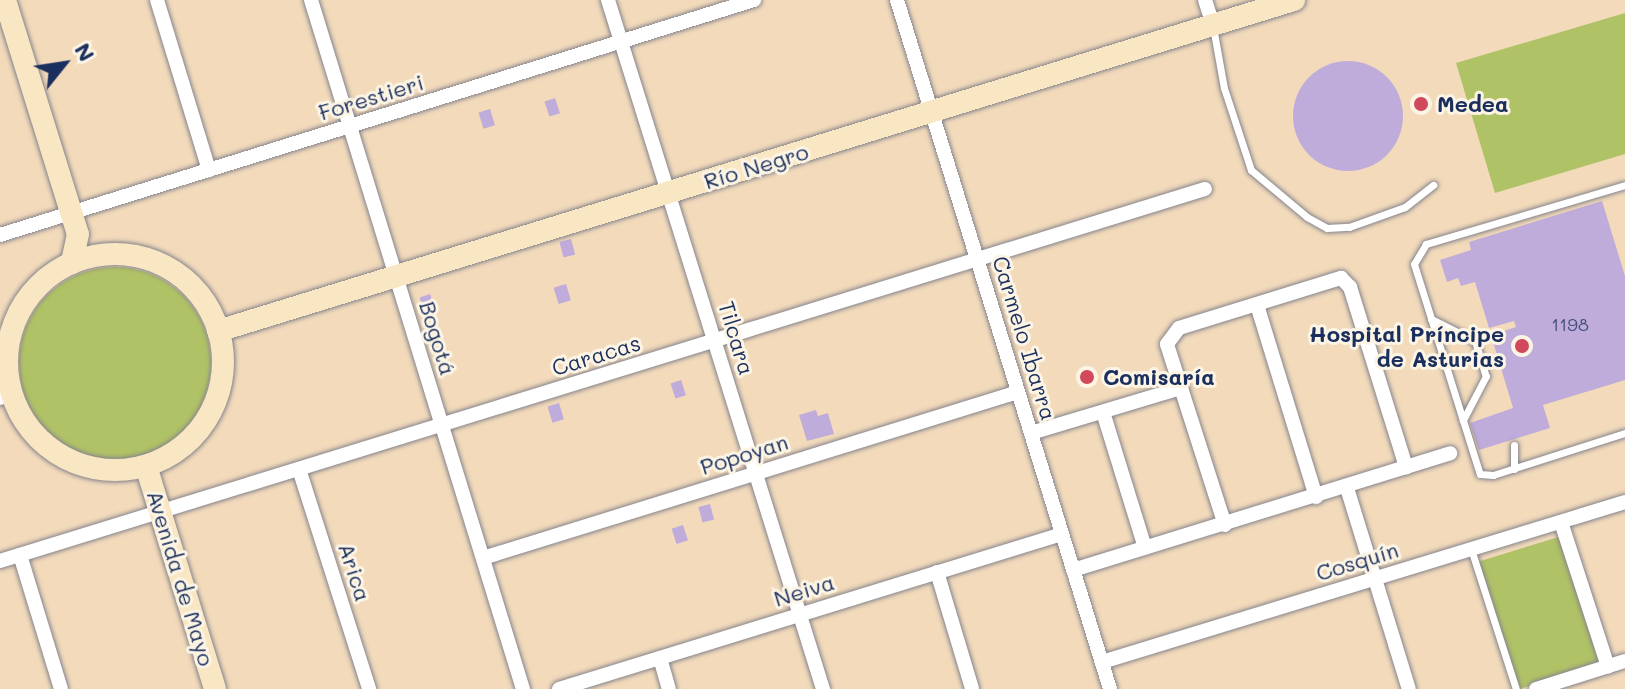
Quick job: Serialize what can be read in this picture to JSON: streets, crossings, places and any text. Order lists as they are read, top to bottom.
{
  "streets": {
    "main road": ["Río Negro", "Avenida de Mayo"],
    "street": [
      "Forestieri",
      "Bogotá",
      "Tilcara",
      "Carmelo Ibarra",
      "Caracas",
      "Popoyan",
      "Cosquín",
      "Arica",
      "Neiva"
    ]
  },
  "crossings": [
    ["Forestieri", "Bogotá"],
    ["Forestieri", "Tilcara"],
    ["Río Negro", "Bogotá"],
    ["Río Negro", "Tilcara"],
    ["Río Negro", "Carmelo Ibarra"],
    ["Río Negro", "Avenida de Mayo"],
    ["Bogotá", "Caracas"],
    ["Bogotá", "Popoyan"],
    ["Tilcara", "Caracas"],
    ["Tilcara", "Popoyan"],
    ["Tilcara", "Neiva"],
    ["Carmelo Ibarra", "Caracas"],
    ["Carmelo Ibarra", "Popoyan"],
    ["Carmelo Ibarra", "Cosquín"],
    ["Carmelo Ibarra", "Neiva"],
    ["Caracas", "Arica"],
    ["Caracas", "Avenida de Mayo"]
  ],
  "places": ["Medea", "Hospital Príncipe de Asturias", "Comisaría"],
  "house_numbers": ["1198"],
  "north": "top right"
}
